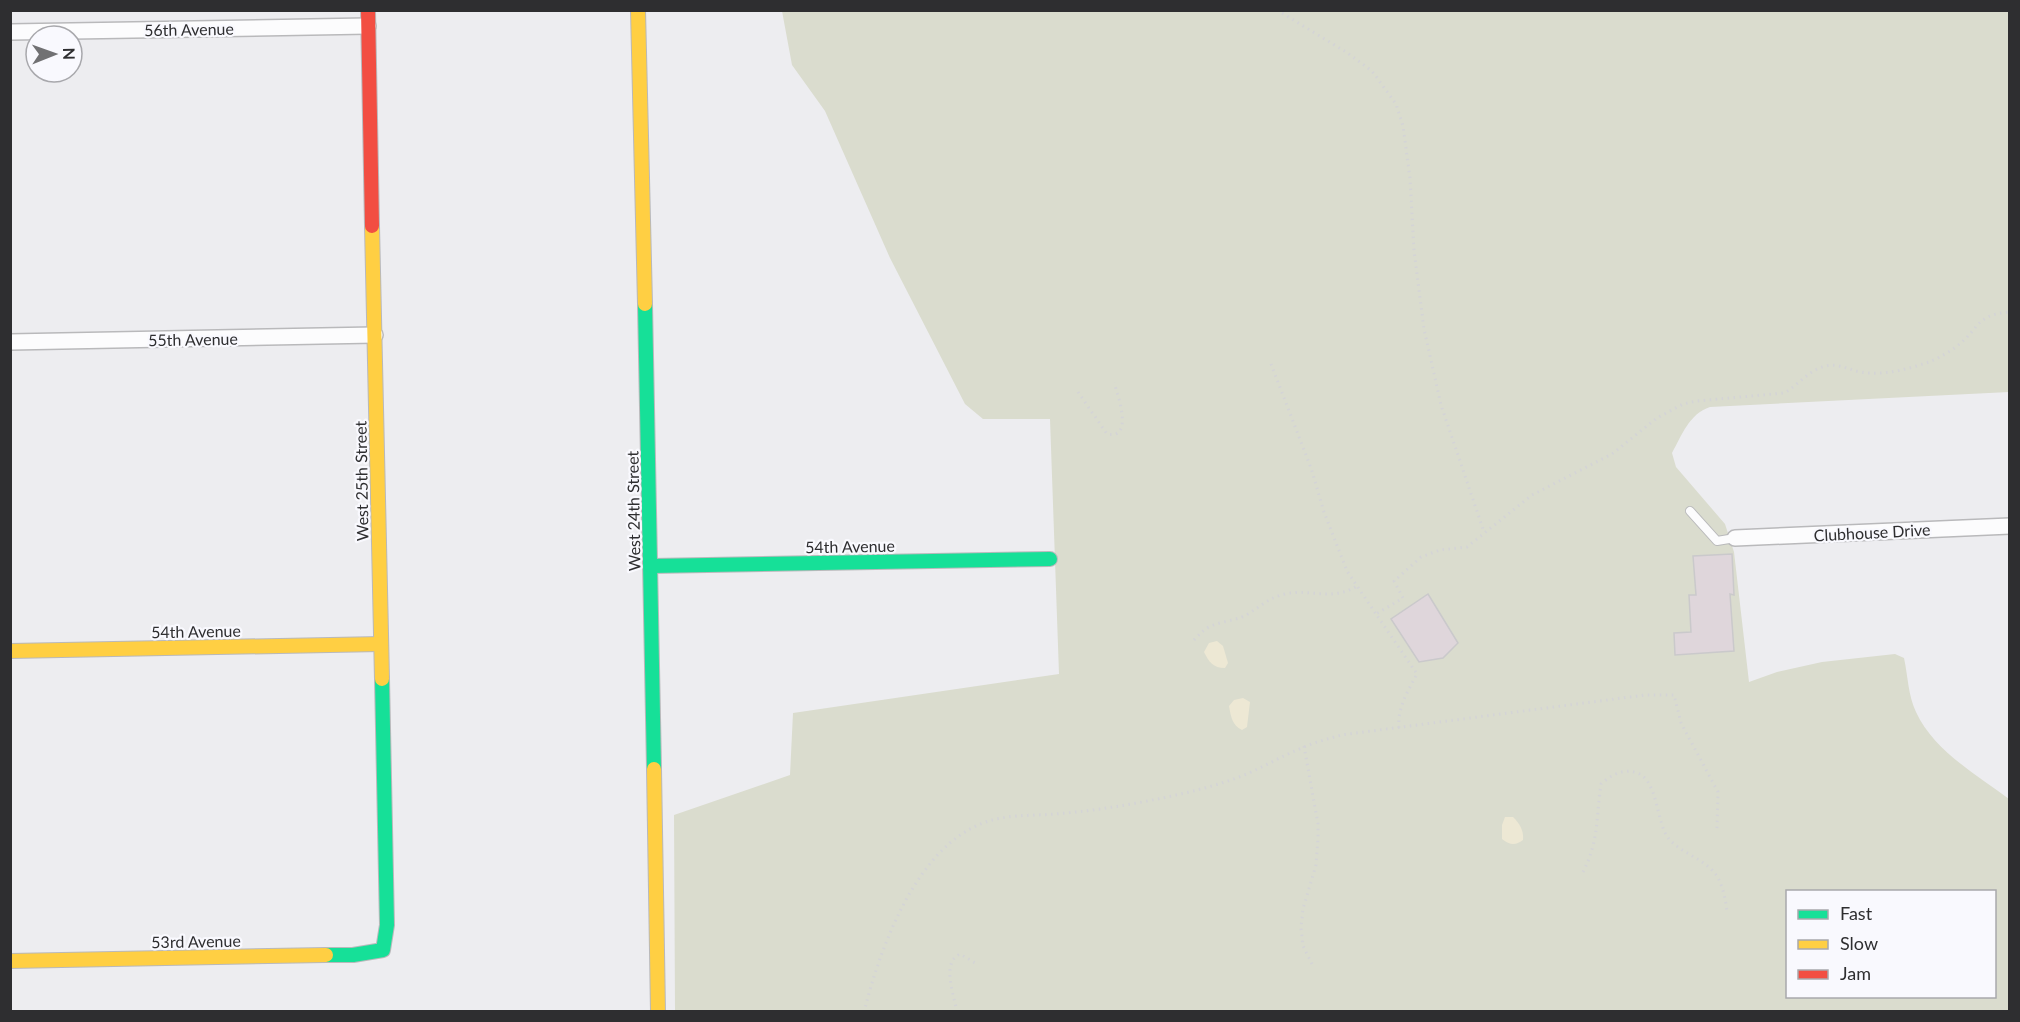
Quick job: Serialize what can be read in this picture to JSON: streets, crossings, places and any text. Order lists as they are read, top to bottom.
{
  "streets": {
    "street": [
      "56th Avenue",
      "55th Avenue",
      "West 25th Street",
      "West 24th Street",
      "Clubhouse Drive",
      "54th Avenue",
      "53rd Avenue"
    ]
  },
  "crossings": [
    ["56th Avenue", "West 25th Street"],
    ["55th Avenue", "West 25th Street"],
    ["West 25th Street", "54th Avenue"],
    ["West 25th Street", "53rd Avenue"],
    ["West 24th Street", "54th Avenue"]
  ],
  "legend": ["Fast", "Slow", "Jam"],
  "north": "right"
}
